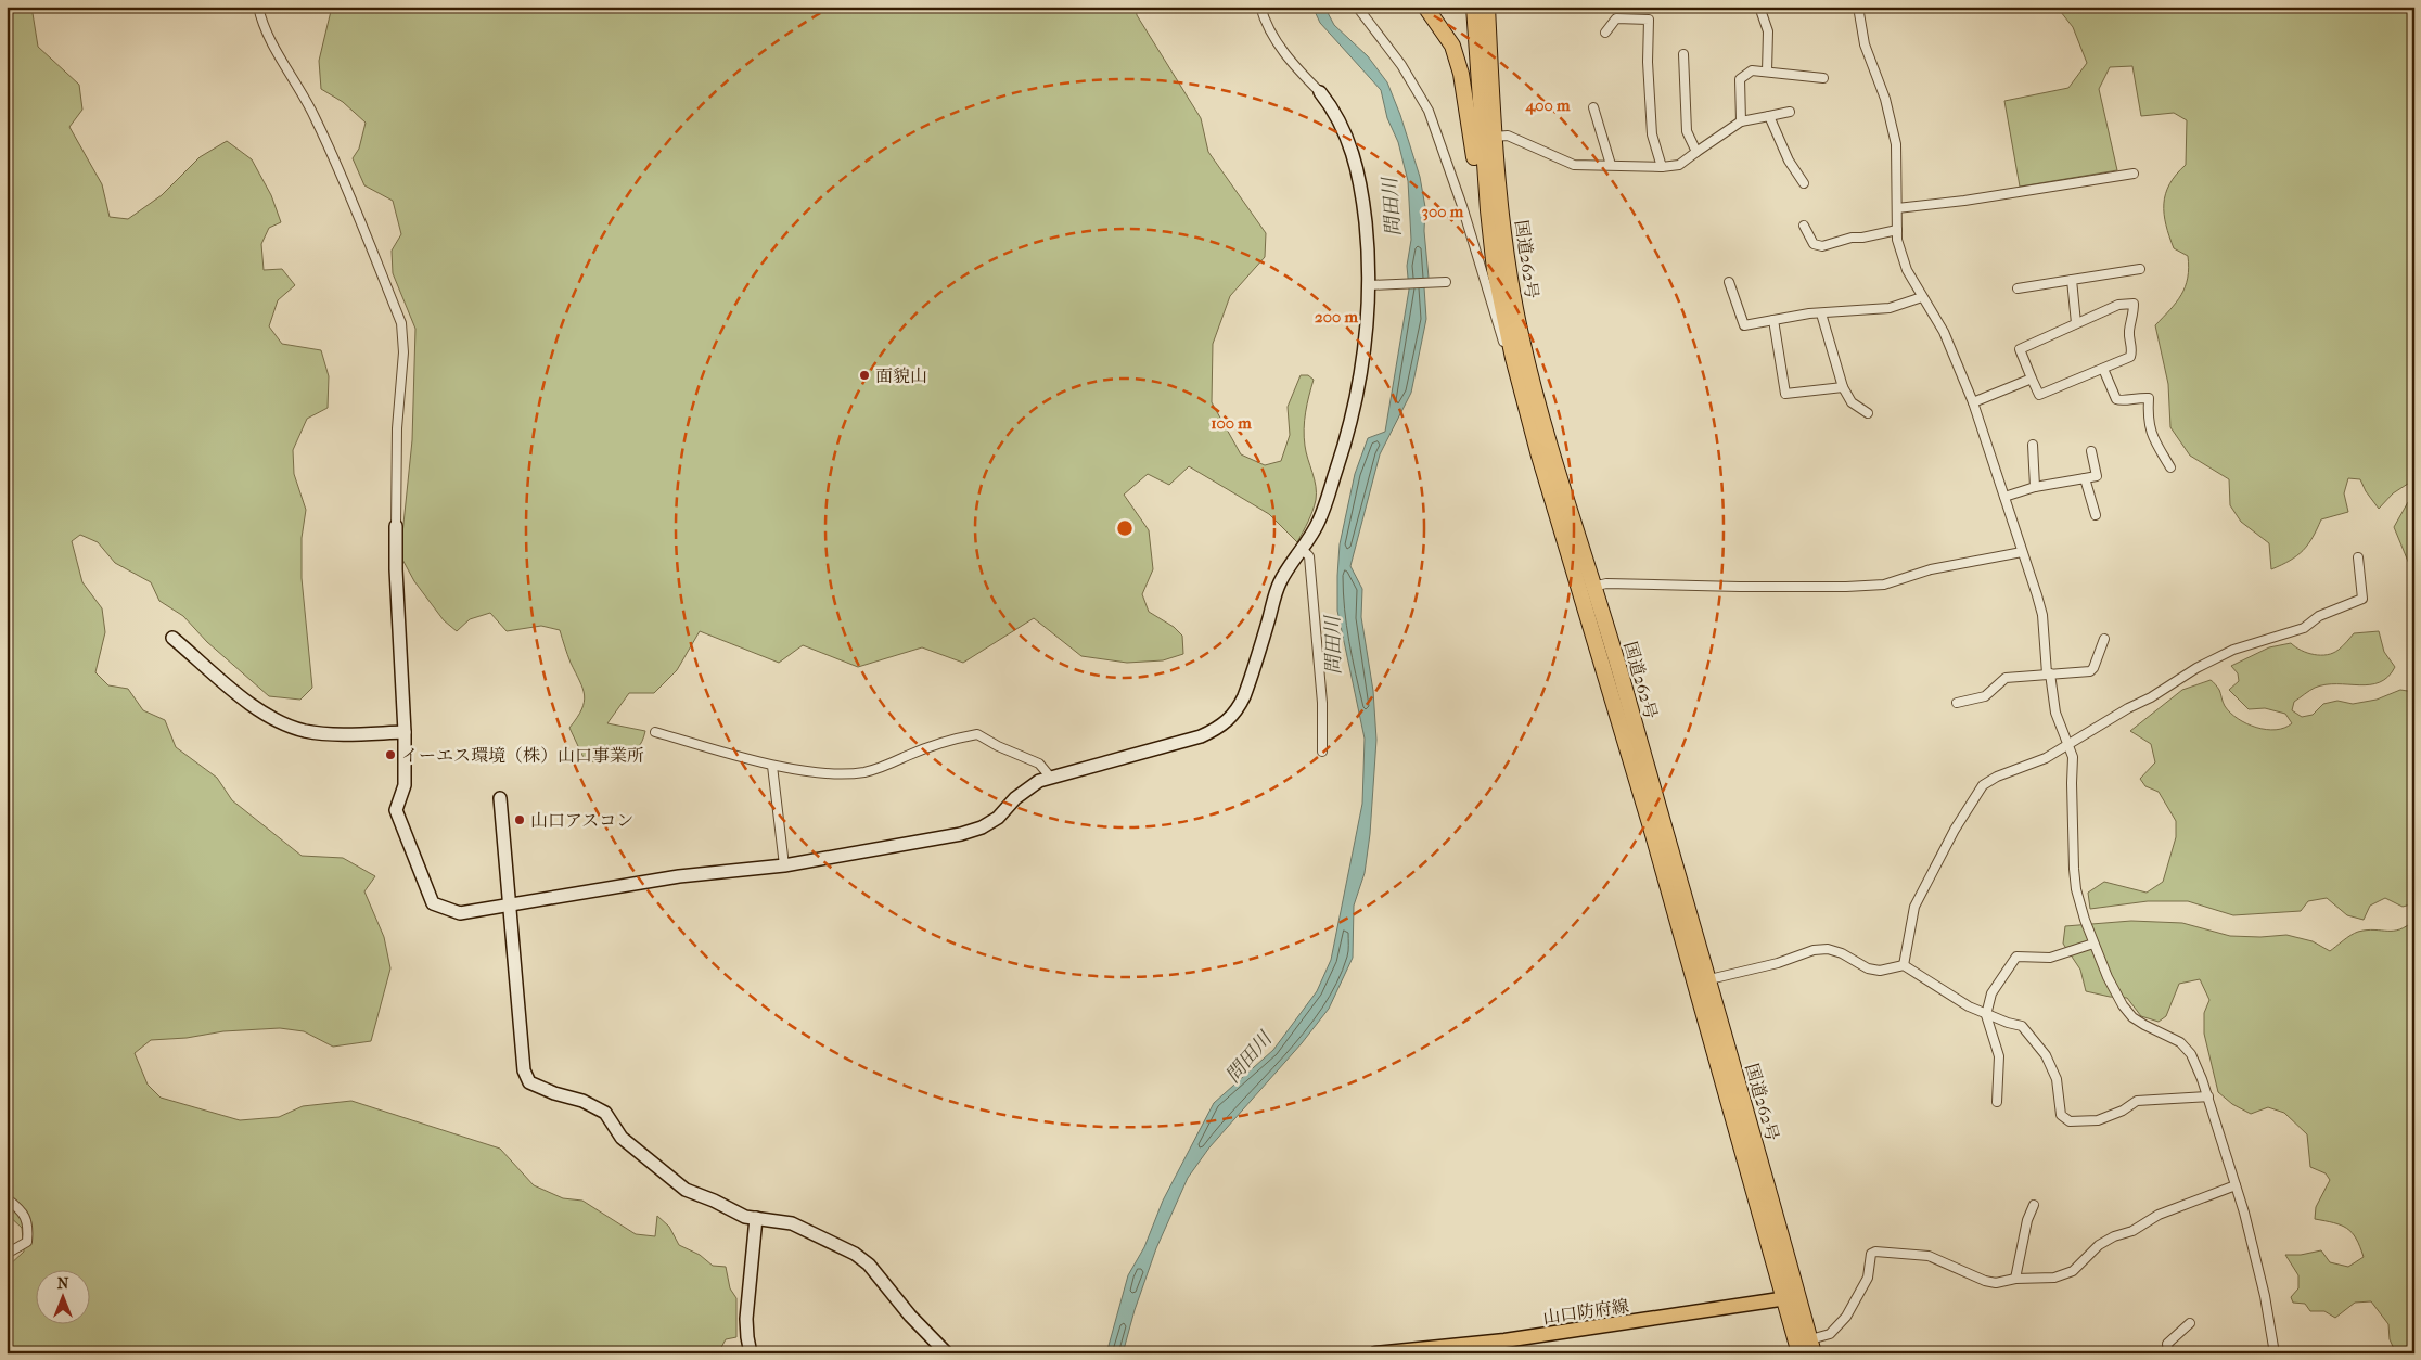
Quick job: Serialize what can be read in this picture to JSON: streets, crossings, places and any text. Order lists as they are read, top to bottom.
{
  "streets": {
    "highway": ["国道262号"],
    "main road": ["山口防府線"]
  },
  "crossings": [
    ["国道262号", "山口防府線"]
  ],
  "water": ["問田川"],
  "places": ["面貌山", "イーエス環境（株）山口事業所", "山口アスコン"],
  "north": "top",
  "rings": [
    "400 m",
    "300 m",
    "200 m",
    "100 m"
  ]
}
